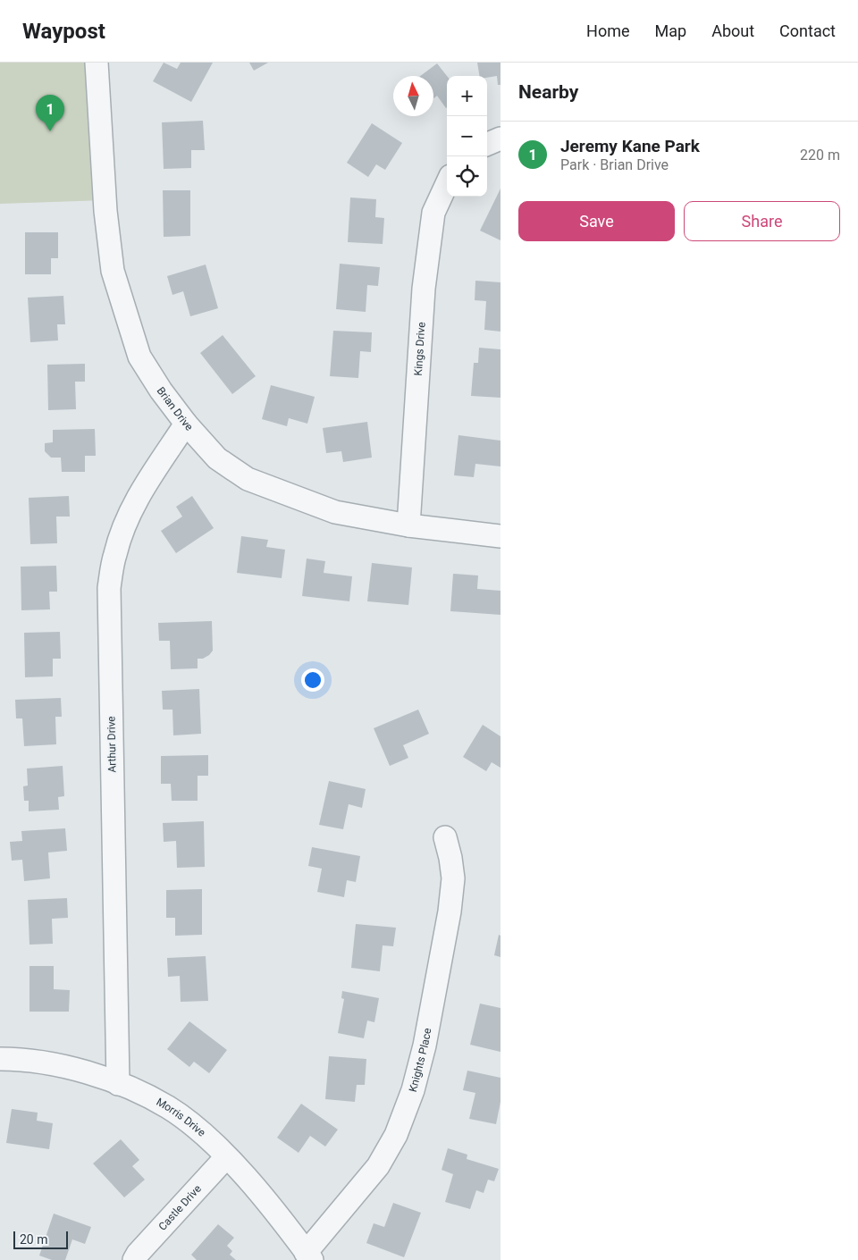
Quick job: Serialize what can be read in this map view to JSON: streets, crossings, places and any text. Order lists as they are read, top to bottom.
{
  "streets": {
    "street": [
      "Kings Drive",
      "Brian Drive",
      "Arthur Drive",
      "Knights Place",
      "Morris Drive",
      "Castle Drive"
    ]
  },
  "crossings": [
    ["Kings Drive", "Brian Drive"],
    ["Brian Drive", "Arthur Drive"],
    ["Arthur Drive", "Morris Drive"],
    ["Knights Place", "Morris Drive"],
    ["Morris Drive", "Castle Drive"]
  ],
  "scale_bar": "20 m",
  "north": "top",
  "page": {
    "header": "Waypost",
    "nav": [
      "Home",
      "Map",
      "About",
      "Contact"
    ],
    "heading": "Nearby",
    "map_buttons": ["+", "−"],
    "pins": "1",
    "list": [
      {
        "mark": "1",
        "name": "Jeremy Kane Park",
        "note": "Park · Brian Drive",
        "value": "220 m"
      }
    ],
    "buttons": ["Save", "Share"],
    "scale": "20 m"
  }
}
